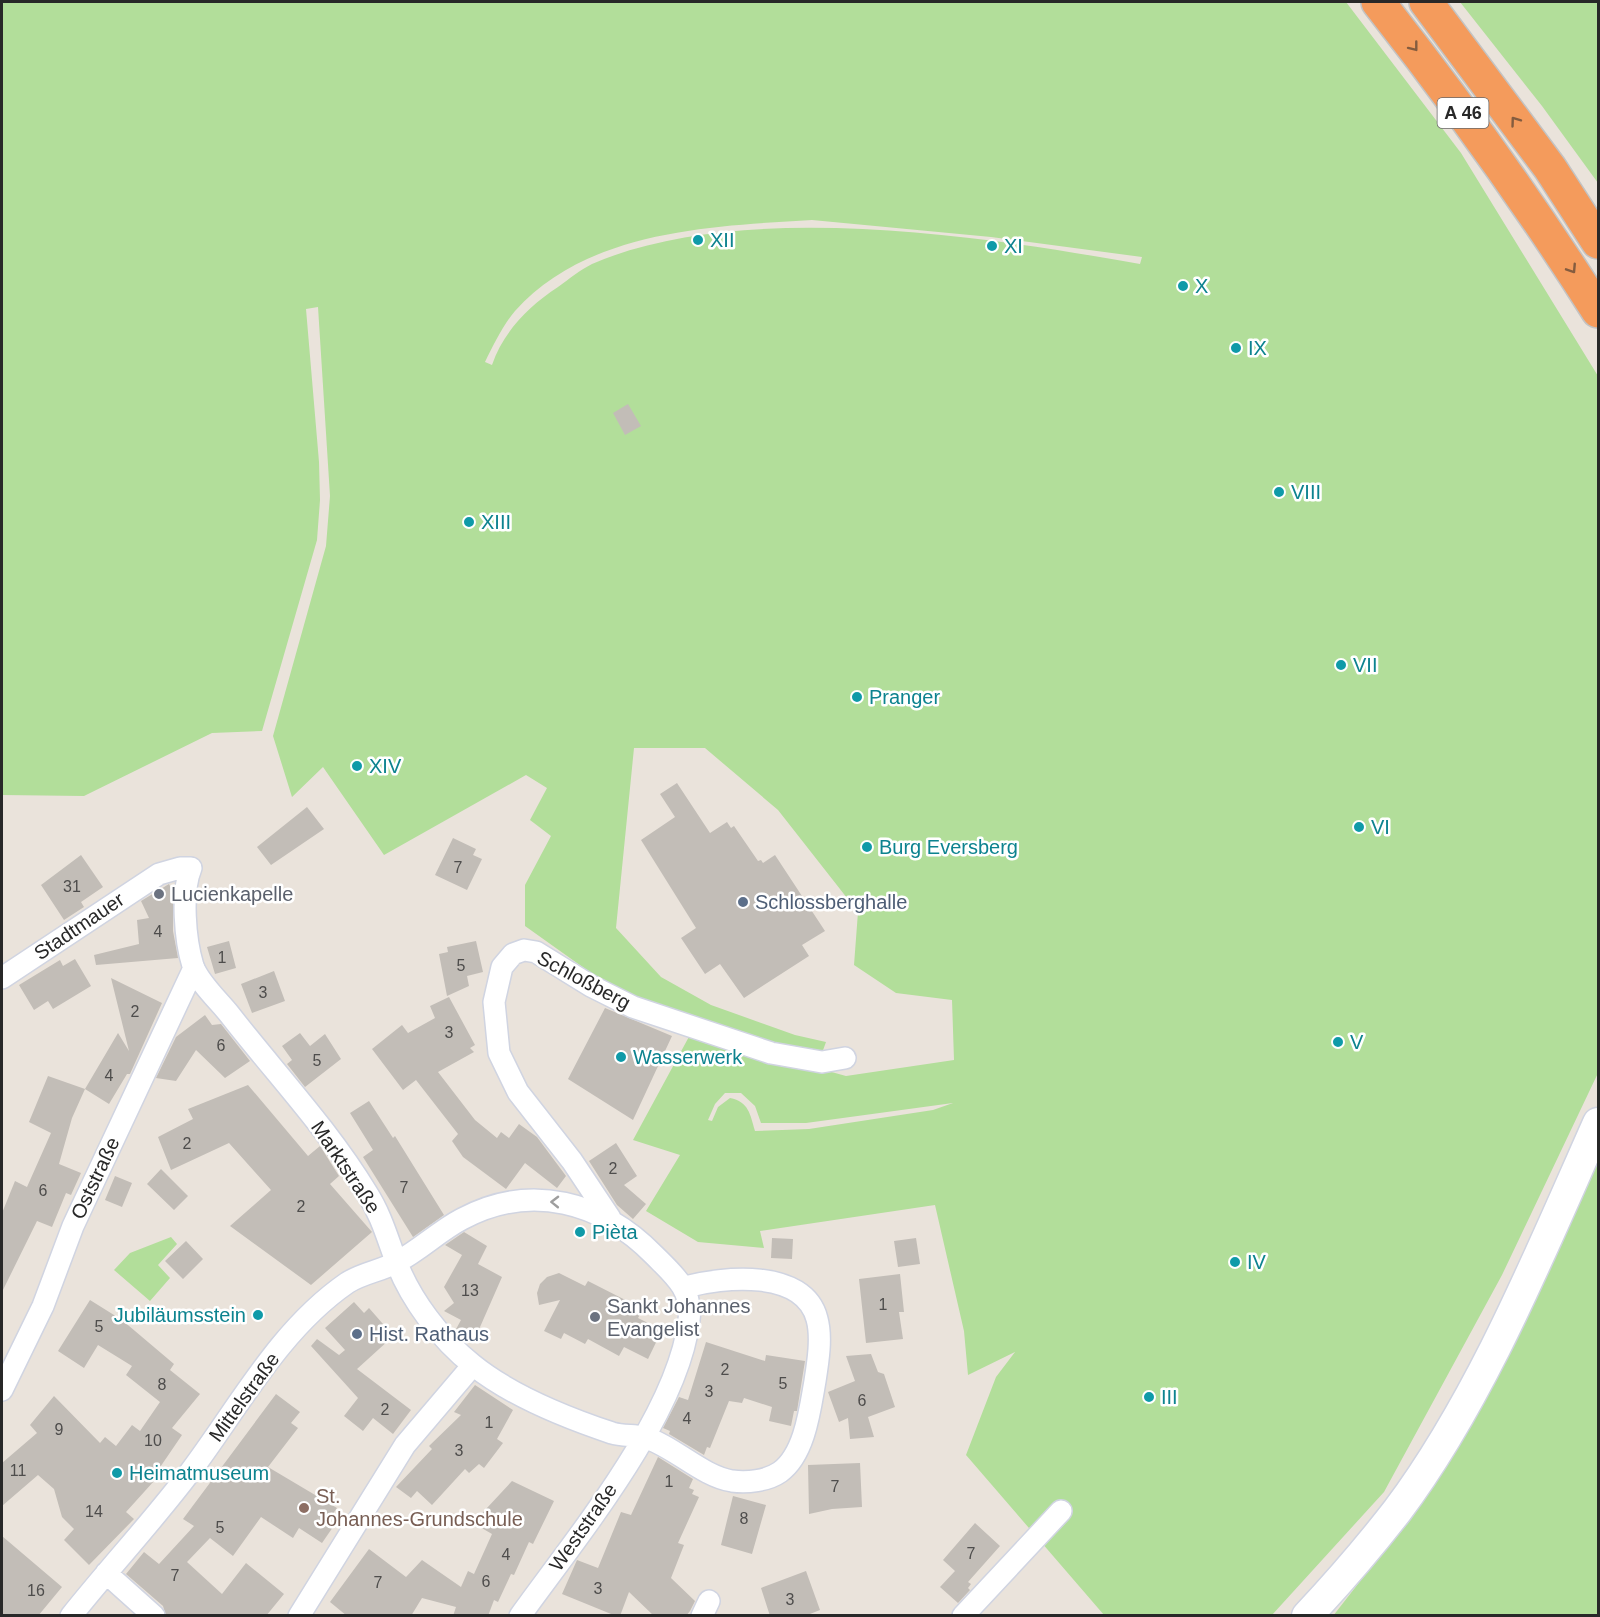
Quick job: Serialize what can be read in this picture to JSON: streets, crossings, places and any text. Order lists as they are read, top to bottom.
{
  "streets": {
    "highway": ["A 46"],
    "street": [
      "Stadtmauer",
      "Schloßberg",
      "Marktstraße",
      "Oststraße",
      "Mittelstraße",
      "Weststraße"
    ]
  },
  "crossings": [
    ["Stadtmauer", "Marktstraße"],
    ["Stadtmauer", "Oststraße"],
    ["Schloßberg", "Mittelstraße"],
    ["Marktstraße", "Oststraße"],
    ["Marktstraße", "Mittelstraße"],
    ["Marktstraße", "Weststraße"]
  ],
  "places": [
    "XII",
    "XI",
    "X",
    "IX",
    "VIII",
    "XIII",
    "VII",
    "Pranger",
    "XIV",
    "VI",
    "Burg Eversberg",
    "Lucienkapelle",
    "Schlossberghalle",
    "V",
    "Wasserwerk",
    "Pièta",
    "IV",
    "Jubiläumsstein",
    "Sankt Johannes Evangelist",
    "Hist. Rathaus",
    "III",
    "Heimatmuseum",
    "St. Johannes-Grundschule"
  ],
  "house_numbers": [
    "7",
    "31",
    "4",
    "1",
    "5",
    "3",
    "2",
    "3",
    "6",
    "5",
    "4",
    "2",
    "2",
    "7",
    "6",
    "2",
    "13",
    "1",
    "5",
    "2",
    "5",
    "8",
    "3",
    "6",
    "2",
    "4",
    "1",
    "9",
    "10",
    "3",
    "11",
    "1",
    "7",
    "14",
    "8",
    "5",
    "7",
    "4",
    "7",
    "6",
    "7",
    "3",
    "16",
    "3"
  ]
}
